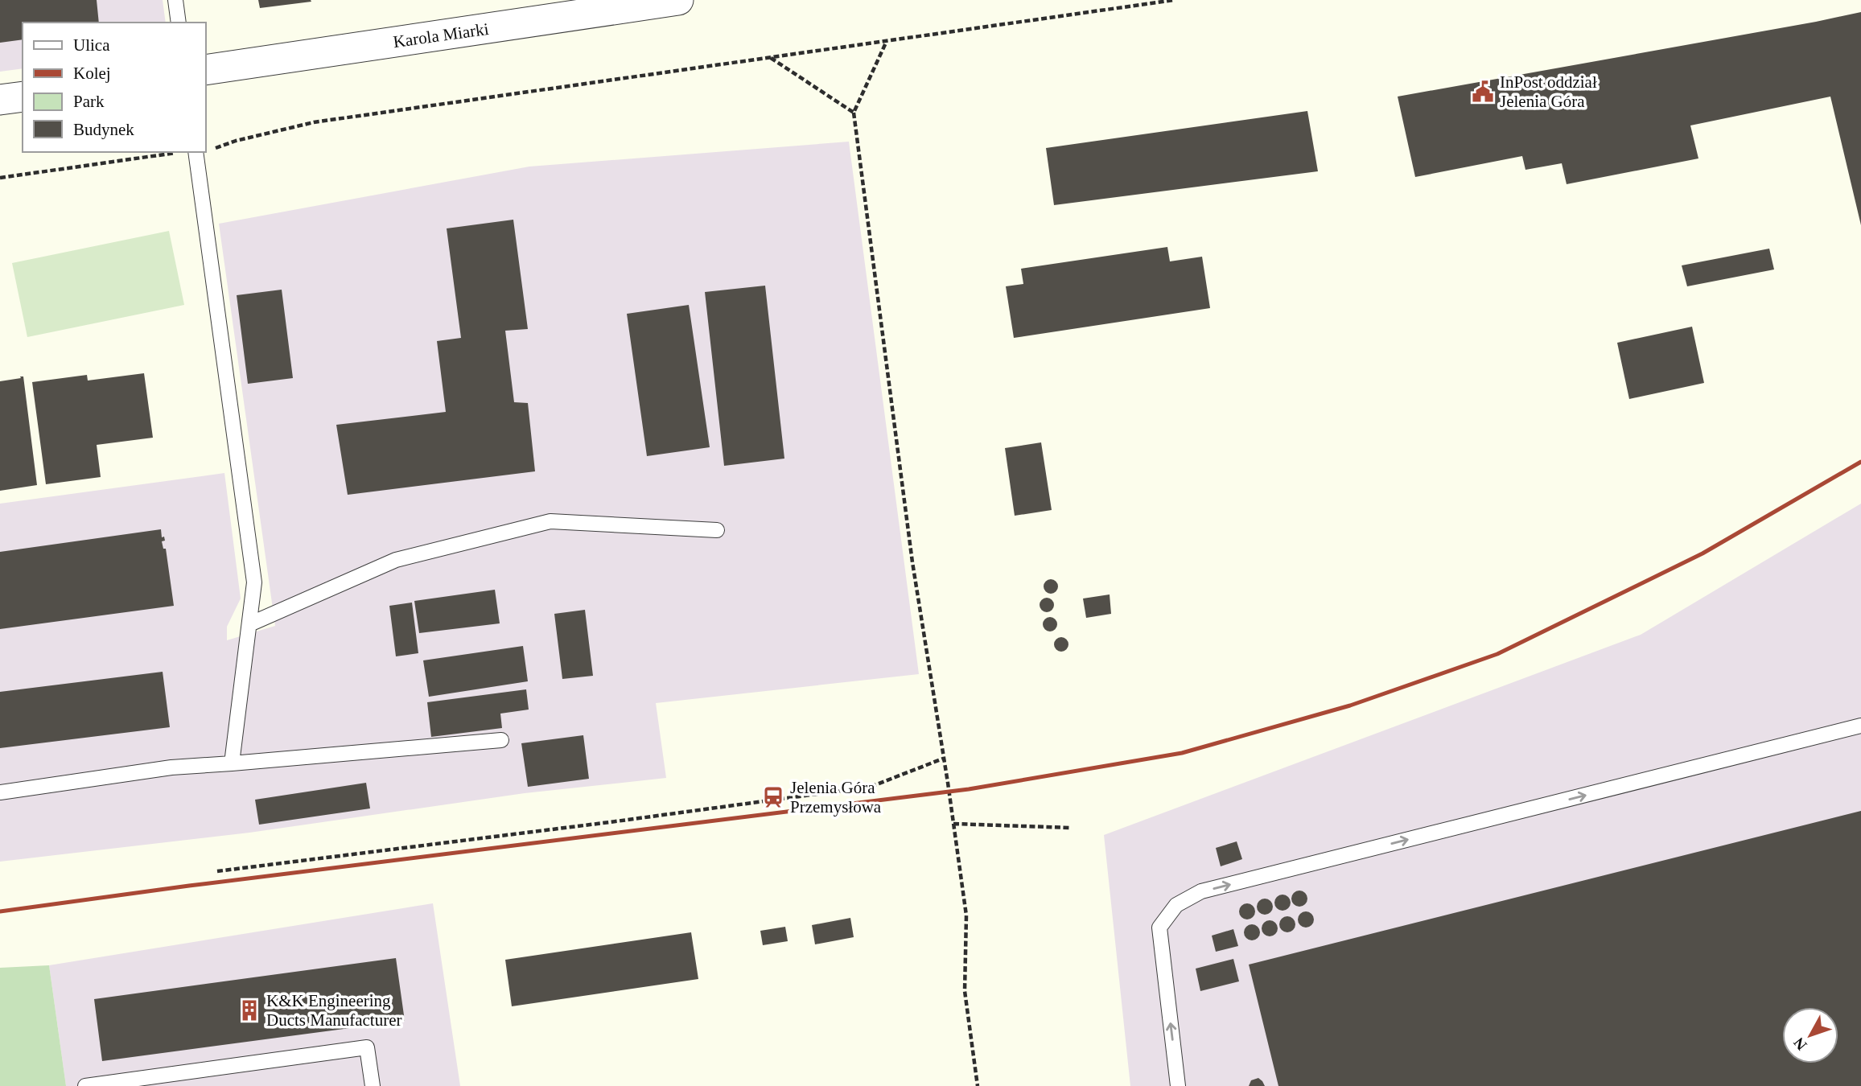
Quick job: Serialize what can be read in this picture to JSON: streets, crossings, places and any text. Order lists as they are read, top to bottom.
{
  "streets": {
    "street": ["Karola Miarki"]
  },
  "places": {
    "public building": ["InPost oddział Jelenia Góra"],
    "station": ["Jelenia Góra Przemysłowa"],
    "building": ["K&K Engineering Ducts Manufacturer"]
  },
  "legend": [
    "Ulica",
    "Kolej",
    "Park",
    "Budynek"
  ],
  "north": "bottom left"
}
